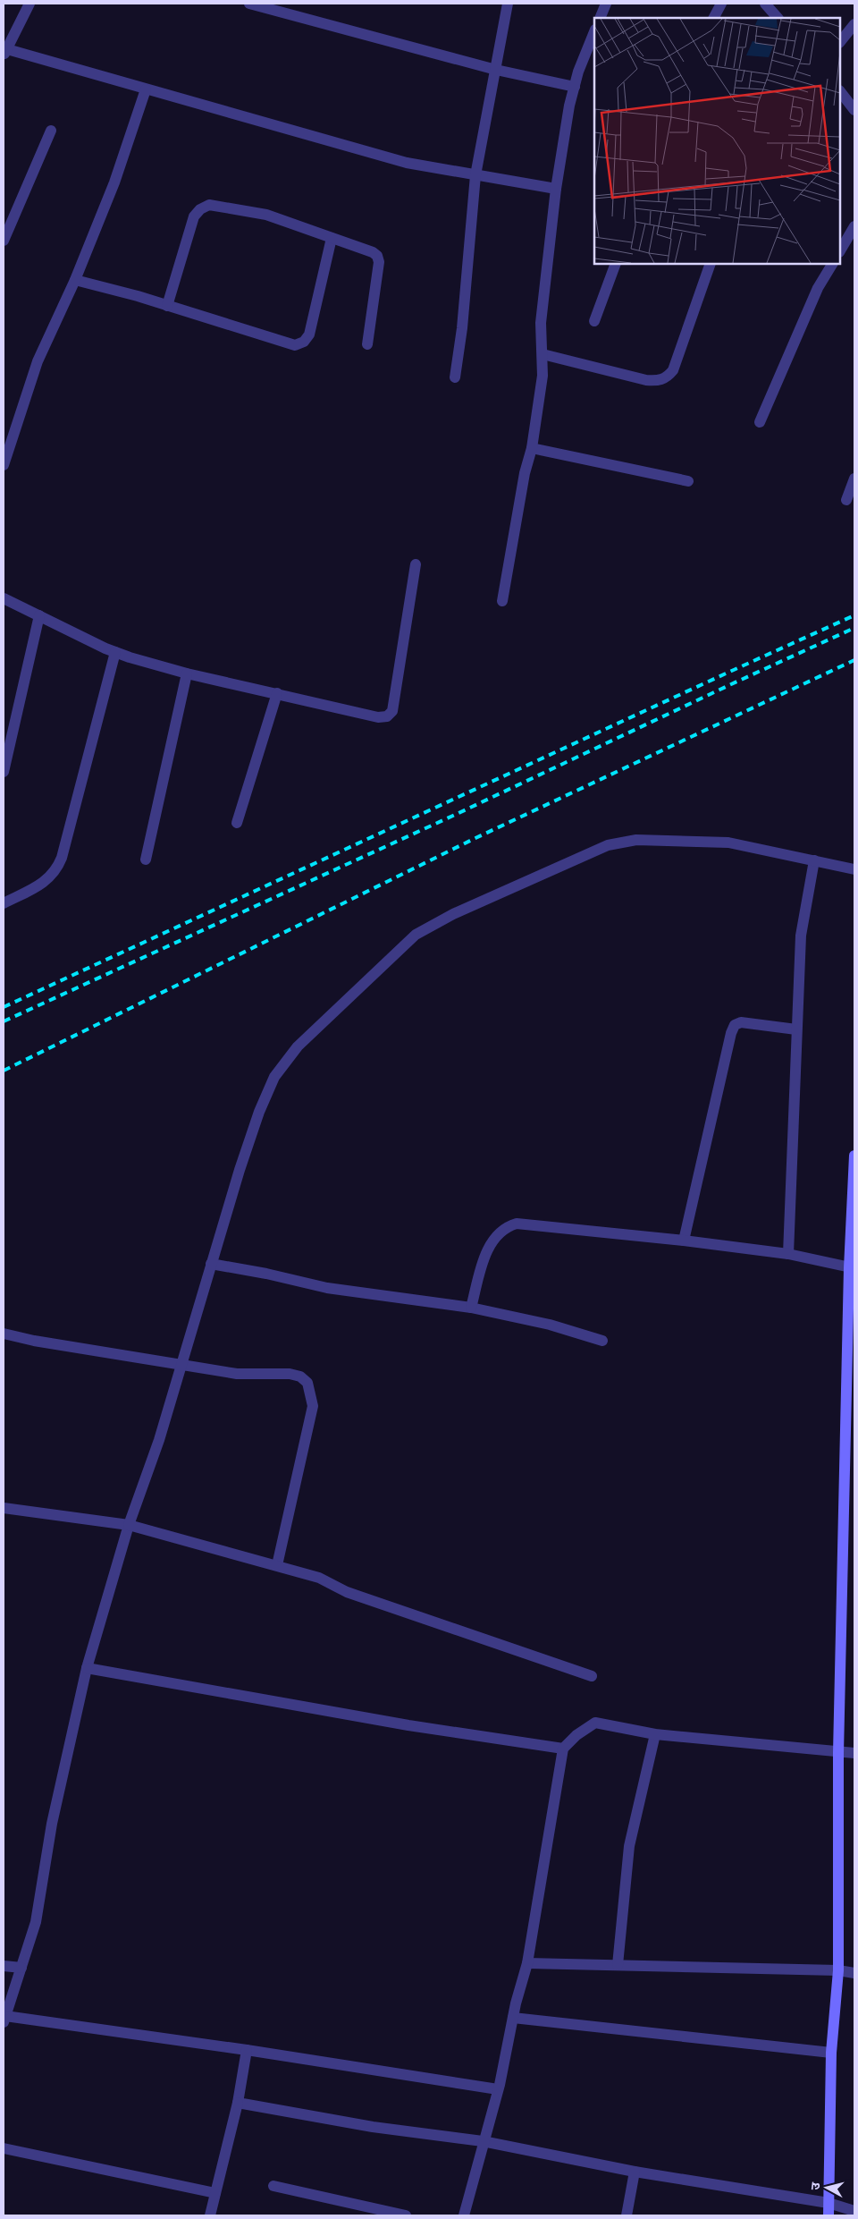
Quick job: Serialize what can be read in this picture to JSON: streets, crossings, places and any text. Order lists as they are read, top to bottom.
{
  "north": "left"
}
